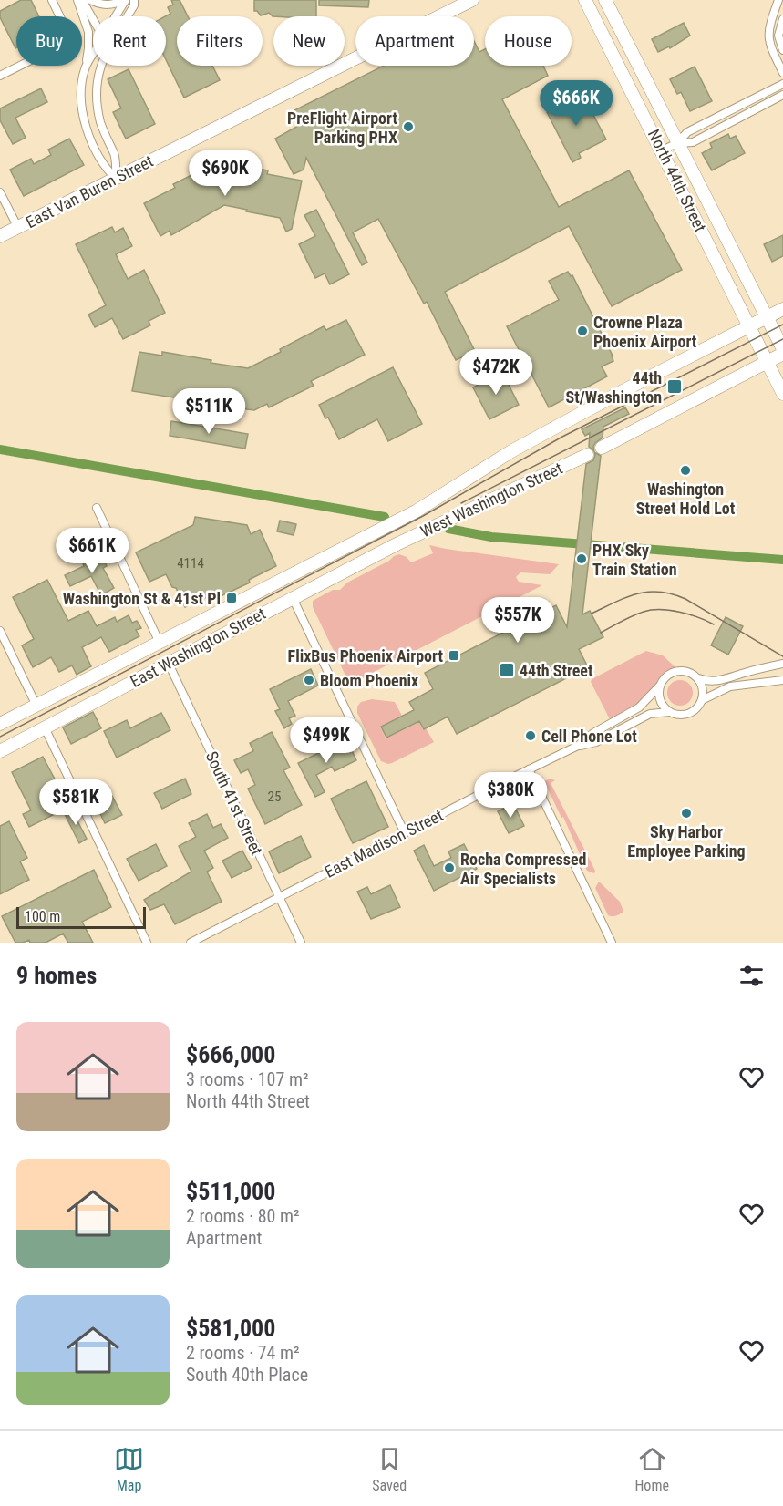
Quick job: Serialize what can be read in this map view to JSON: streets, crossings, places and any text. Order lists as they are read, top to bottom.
{
  "streets": {
    "main road": [
      "North 44th Street",
      "East Van Buren Street",
      "West Washington Street",
      "East Washington Street"
    ],
    "street": ["South 41st Street", "East Madison Street"]
  },
  "crossings": [
    ["North 44th Street", "West Washington Street"],
    ["West Washington Street", "East Washington Street"],
    ["East Washington Street", "South 41st Street"],
    ["South 41st Street", "East Madison Street"]
  ],
  "places": {
    "other": [
      "PreFlight Airport Parking PHX",
      "Crowne Plaza Phoenix Airport",
      "Washington Street Hold Lot",
      "PHX Sky Train Station",
      "Bloom Phoenix",
      "Cell Phone Lot",
      "Sky Harbor Employee Parking",
      "Rocha Compressed Air Specialists"
    ],
    "transit": [
      "44th St/Washington",
      "Washington St & 41st Pl",
      "FlixBus Phoenix Airport",
      "44th Street"
    ]
  },
  "house_numbers": ["4114", "25"],
  "scale_bar": "100 m",
  "page": {
    "chip": [
      "Buy",
      "Rent",
      "Filters",
      "New",
      "Apartment",
      "House"
    ],
    "price": [
      "$666K",
      "$690K",
      "$472K",
      "$511K",
      "$661K",
      "$557K",
      "$499K",
      "$380K",
      "$581K"
    ],
    "scale": "100 m",
    "heading": "9 homes",
    "list": [
      {
        "name": "$666,000",
        "note": "3 rooms · 107 m² · North 44th Street"
      },
      {
        "name": "$511,000",
        "note": "2 rooms · 80 m² · Apartment"
      },
      {
        "name": "$581,000",
        "note": "2 rooms · 74 m² · South 40th Place"
      }
    ],
    "tabs": ["Map", "Saved", "Home"]
  }
}
